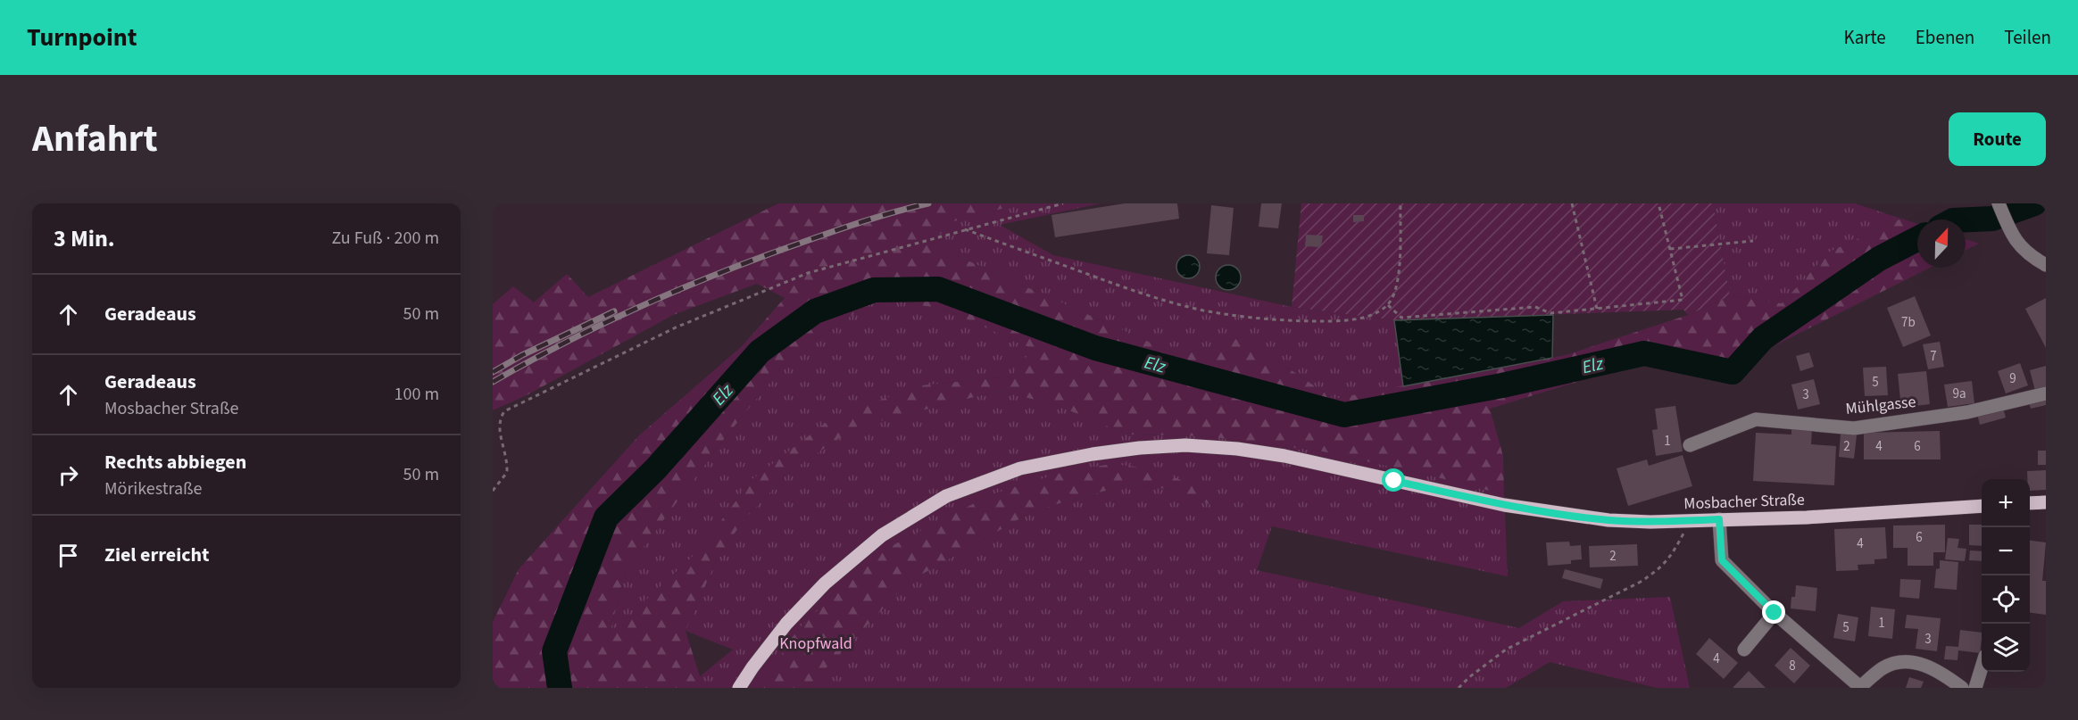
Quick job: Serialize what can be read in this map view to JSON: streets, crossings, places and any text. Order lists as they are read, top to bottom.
{
  "streets": {
    "main road": ["Mosbacher Straße"],
    "street": ["Mühlgasse"]
  },
  "water": ["Elz"],
  "parks": ["Knopfwald"],
  "house_numbers": [
    "7b",
    "7",
    "9",
    "5",
    "9a",
    "3",
    "1",
    "2",
    "4",
    "6",
    "6",
    "4",
    "2",
    "1",
    "5",
    "3",
    "4",
    "8"
  ],
  "north": "top",
  "page": {
    "header": "Turnpoint",
    "nav": ["Karte", "Ebenen", "Teilen"],
    "title": "Anfahrt",
    "buttons": "Route",
    "heading": ["3 Min.", "Zu Fuß · 200 m"],
    "list": [
      ["Geradeaus", "50 m"],
      ["Geradeaus", "Mosbacher Straße", "100 m"],
      ["Rechts abbiegen", "Mörikestraße", "50 m"],
      "Ziel erreicht"
    ],
    "map_buttons": ["+", "−"]
  }
}
